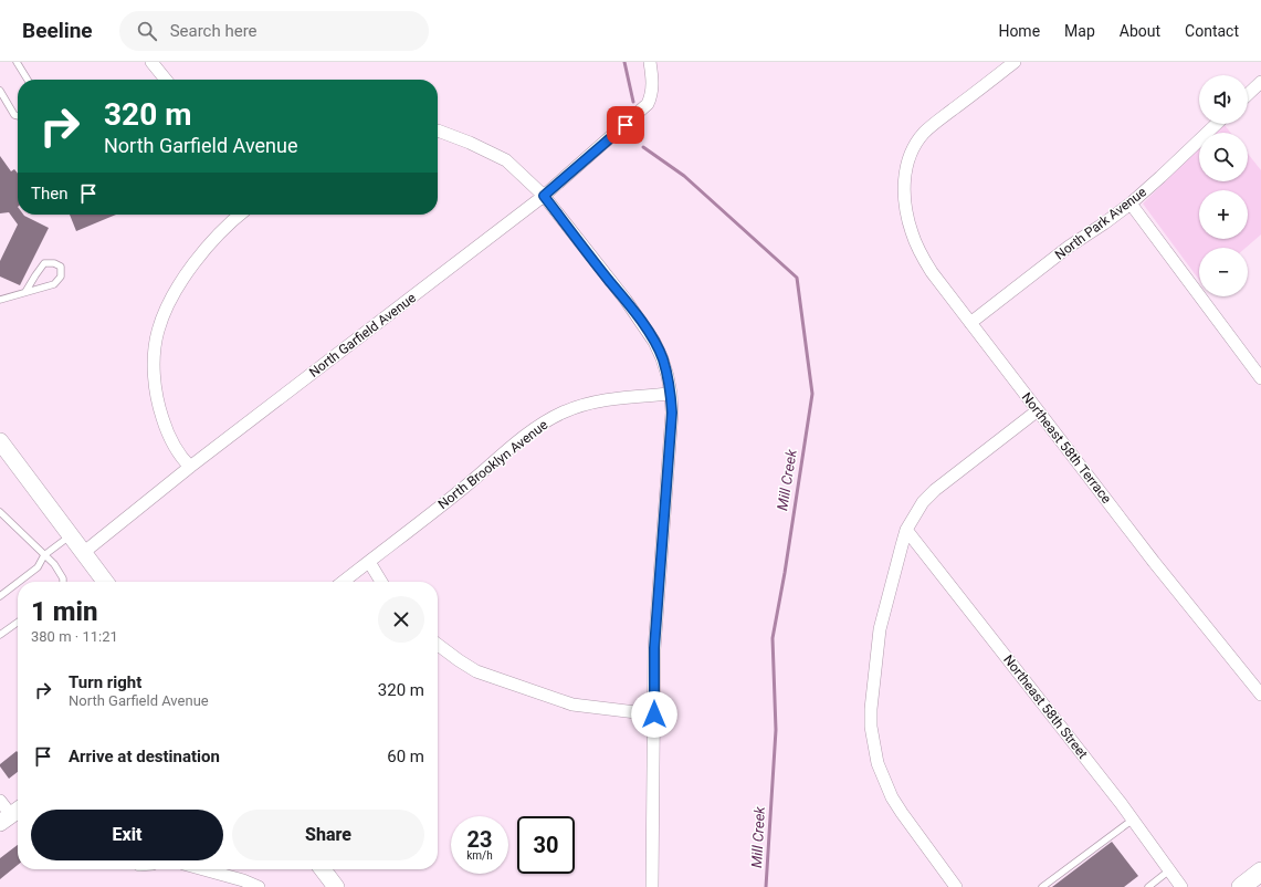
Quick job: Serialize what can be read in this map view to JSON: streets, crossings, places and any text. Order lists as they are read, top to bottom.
{
  "streets": {
    "street": [
      "North Park Avenue",
      "North Garfield Avenue",
      "Northeast 58th Terrace",
      "North Brooklyn Avenue",
      "Northeast 58th Street"
    ]
  },
  "crossings": [
    ["North Park Avenue", "Northeast 58th Terrace"]
  ],
  "water": ["Mill Creek"],
  "page": {
    "header": "Beeline",
    "search": "Search here",
    "nav": [
      "Home",
      "Map",
      "About",
      "Contact"
    ],
    "map_buttons": ["+", "−"],
    "turn": ["320 m", "North Garfield Avenue"],
    "then": "Then",
    "heading": ["1 min", "380 m · 11:21"],
    "list": [
      {
        "name": "Turn right",
        "note": "North Garfield Avenue",
        "value": "320 m"
      },
      {
        "name": "Arrive at destination",
        "value": "60 m"
      }
    ],
    "buttons": ["Exit", "Share"],
    "speed": "23 km/h",
    "limit": "30"
  }
}
